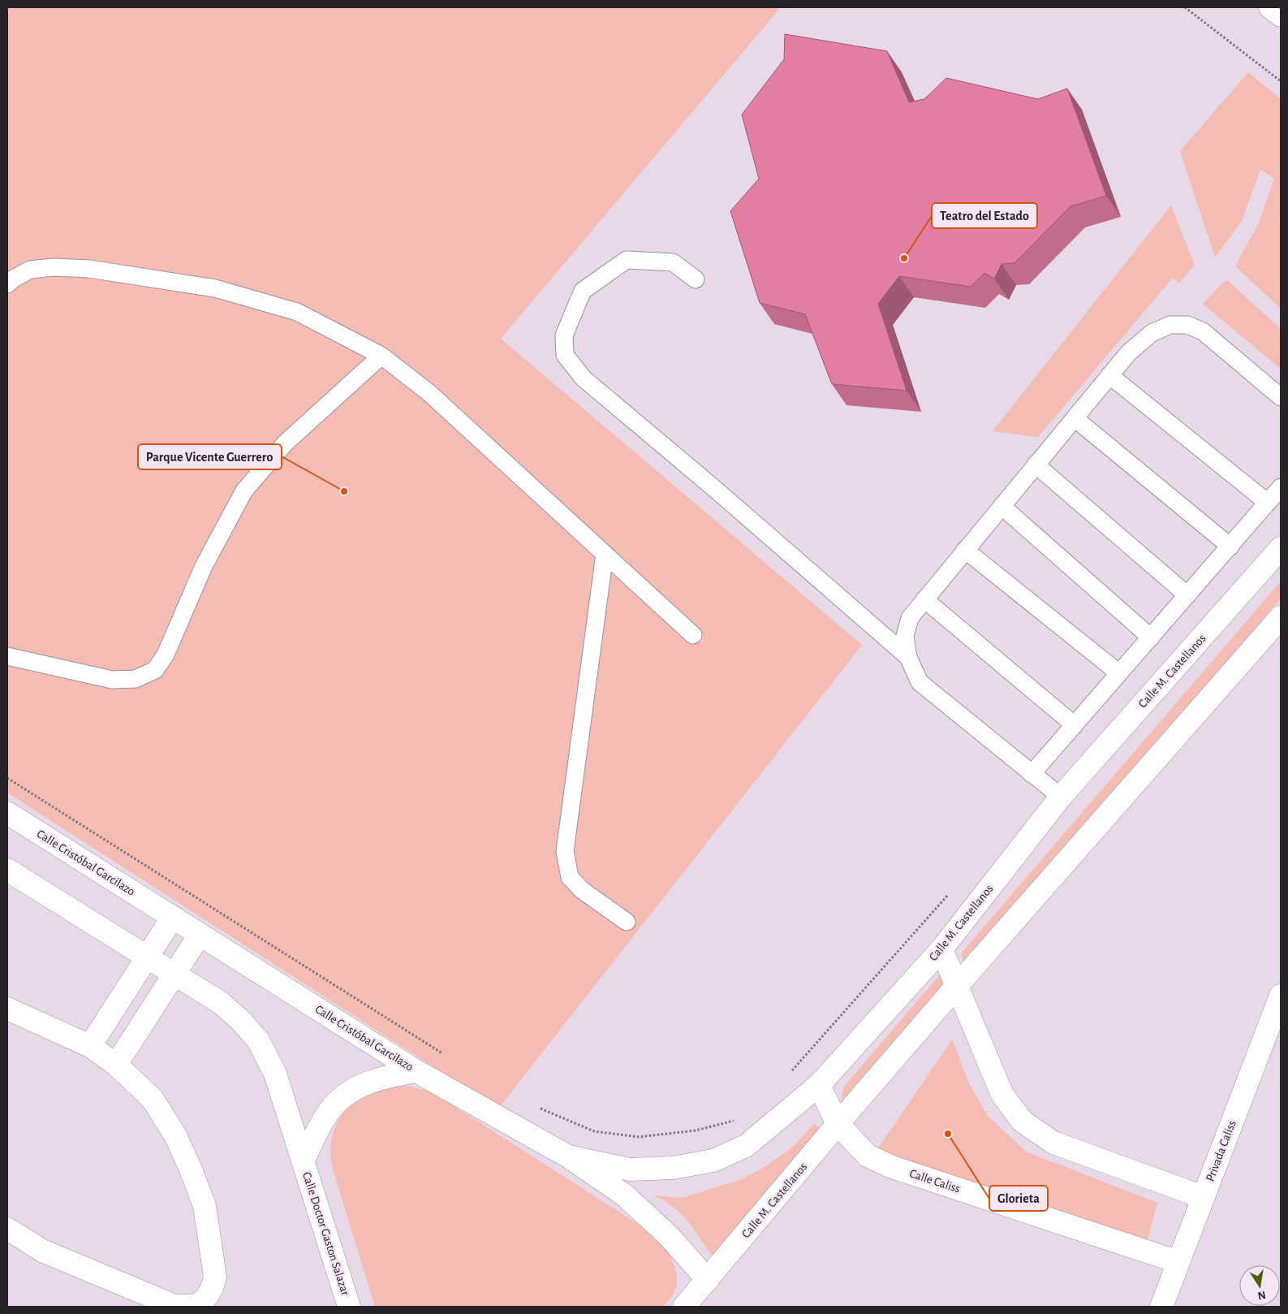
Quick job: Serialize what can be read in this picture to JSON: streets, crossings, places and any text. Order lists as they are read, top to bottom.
{
  "streets": {
    "street": [
      "Calle M. Castellanos",
      "Calle Cristóbal Garcilazo",
      "Privada Caliss",
      "Calle Caliss",
      "Calle Doctor Gaston Salazar"
    ]
  },
  "crossings": [
    ["Calle M. Castellanos", "Calle Cristóbal Garcilazo"],
    ["Calle M. Castellanos", "Calle Caliss"],
    ["Privada Caliss", "Calle Caliss"]
  ],
  "places": ["Teatro del Estado", "Parque Vicente Guerrero", "Glorieta"],
  "north": "bottom"
}
